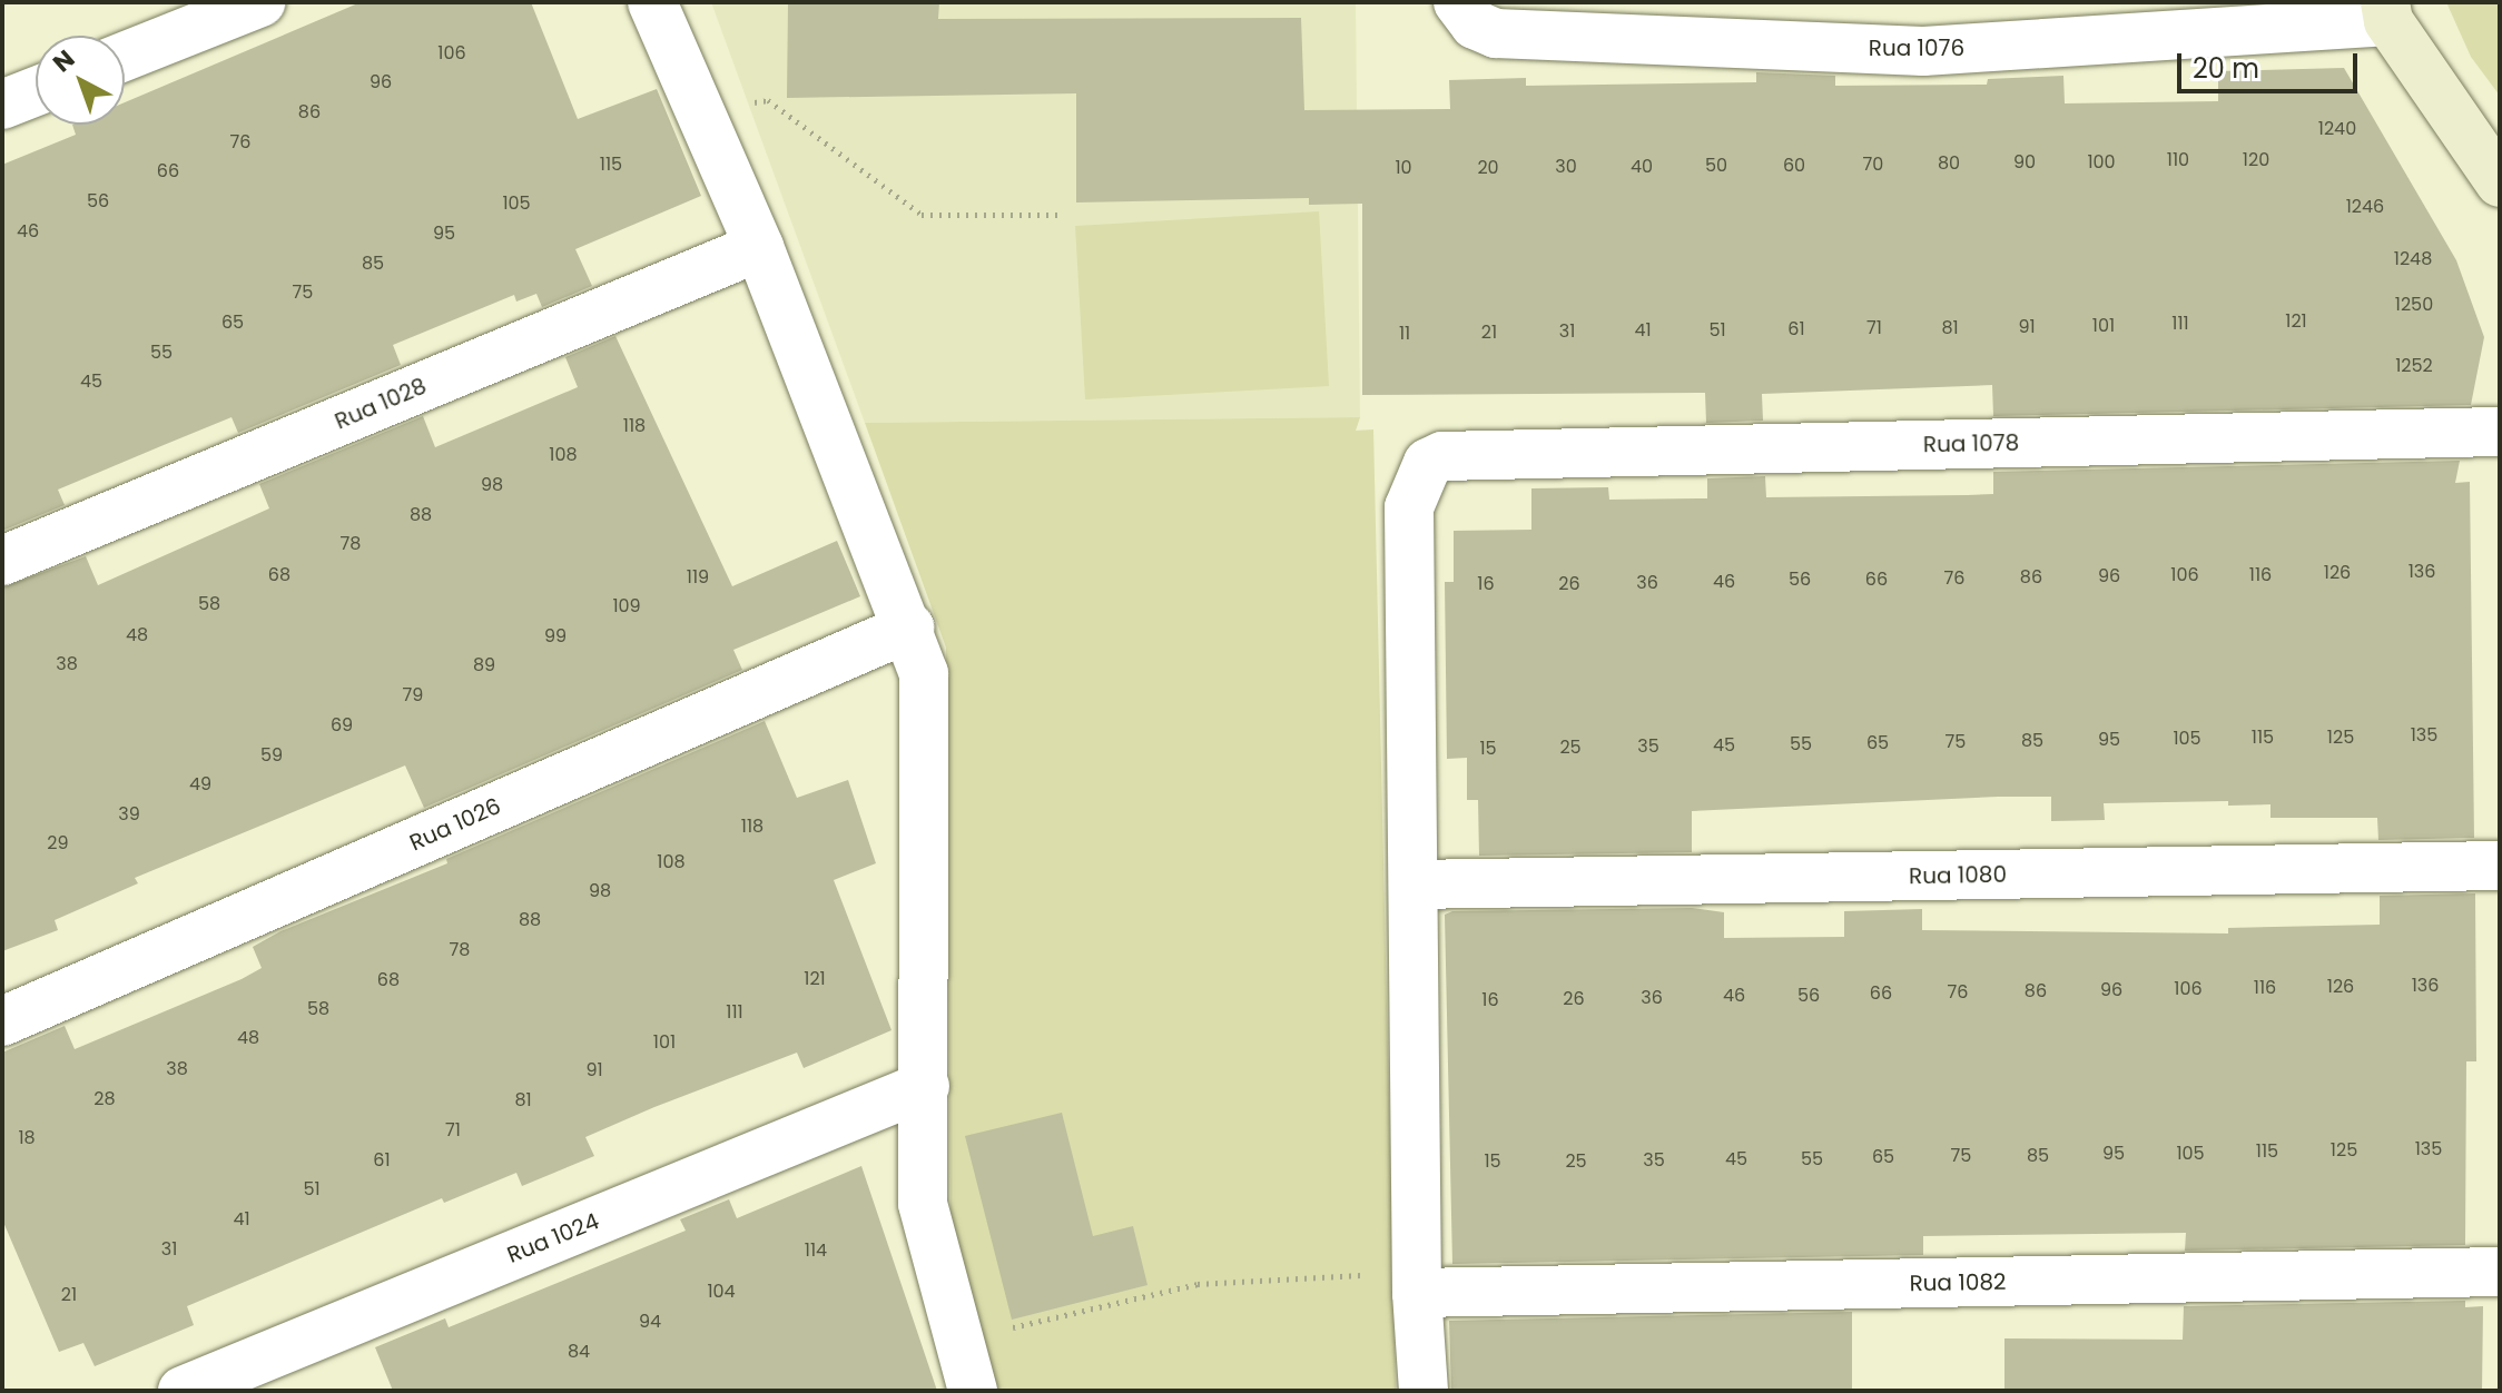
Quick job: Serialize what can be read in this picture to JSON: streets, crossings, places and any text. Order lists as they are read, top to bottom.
{
  "streets": {
    "street": [
      "Rua 1076",
      "Rua 1028",
      "Rua 1078",
      "Rua 1026",
      "Rua 1080",
      "Rua 1024",
      "Rua 1082"
    ]
  },
  "crossings": [
    ["Rua 1078", "Rua 1080"]
  ],
  "house_numbers": [
    "106",
    "96",
    "86",
    "1240",
    "76",
    "110",
    "120",
    "90",
    "100",
    "80",
    "115",
    "70",
    "50",
    "60",
    "30",
    "40",
    "10",
    "20",
    "66",
    "56",
    "105",
    "1246",
    "46",
    "95",
    "1248",
    "85",
    "75",
    "1250",
    "121",
    "65",
    "111",
    "101",
    "91",
    "71",
    "81",
    "61",
    "41",
    "51",
    "31",
    "21",
    "11",
    "55",
    "1252",
    "45",
    "118",
    "108",
    "98",
    "88",
    "78",
    "136",
    "126",
    "68",
    "106",
    "116",
    "96",
    "119",
    "86",
    "76",
    "56",
    "66",
    "46",
    "36",
    "16",
    "26",
    "58",
    "109",
    "48",
    "99",
    "38",
    "89",
    "79",
    "69",
    "135",
    "115",
    "125",
    "105",
    "95",
    "85",
    "75",
    "65",
    "55",
    "45",
    "35",
    "25",
    "15",
    "59",
    "49",
    "39",
    "118",
    "29",
    "108",
    "98",
    "88",
    "78",
    "121",
    "68",
    "136",
    "126",
    "116",
    "106",
    "96",
    "86",
    "76",
    "66",
    "46",
    "56",
    "36",
    "26",
    "16",
    "58",
    "111",
    "48",
    "101",
    "38",
    "91",
    "28",
    "81",
    "71",
    "18",
    "135",
    "125",
    "115",
    "95",
    "105",
    "75",
    "85",
    "65",
    "45",
    "55",
    "61",
    "35",
    "15",
    "25",
    "51",
    "41",
    "31",
    "114",
    "104",
    "21",
    "94",
    "84"
  ],
  "scale_bar": "20 m",
  "north": "top left"
}
